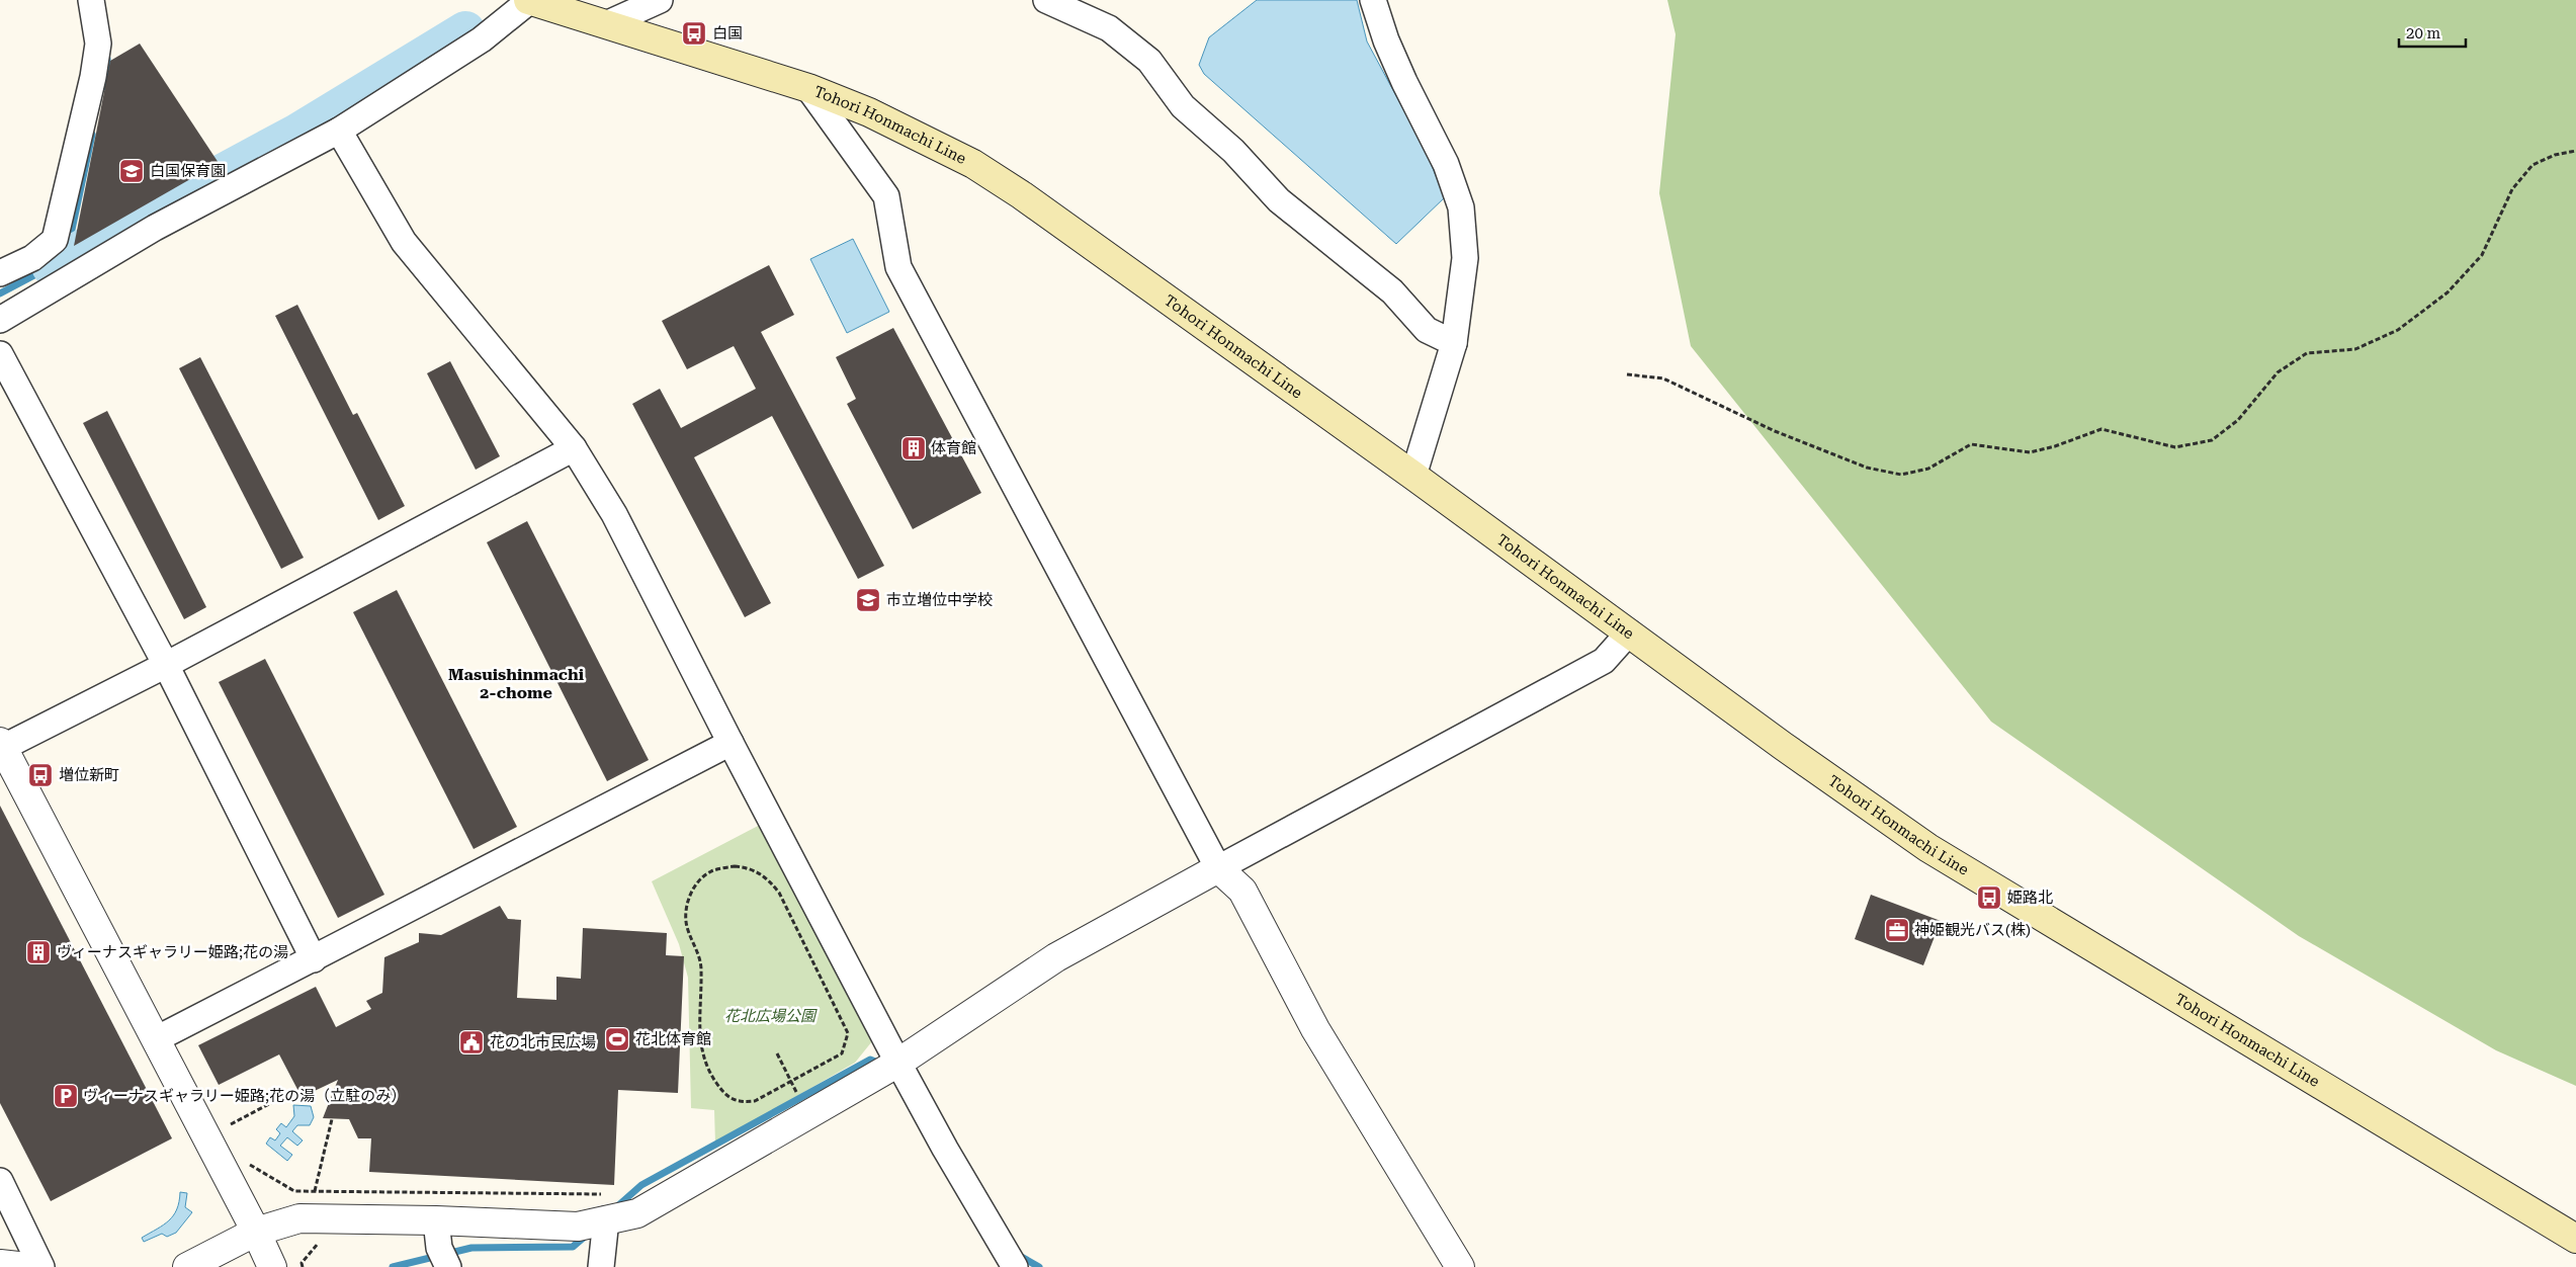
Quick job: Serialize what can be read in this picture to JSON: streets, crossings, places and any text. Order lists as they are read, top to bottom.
{
  "streets": {
    "main road": ["Tohori Honmachi Line"]
  },
  "districts": ["Masuishinmachi 2-chome"],
  "parks": ["花北広場公園"],
  "places": {
    "bus stop": ["白国", "増位新町", "姫路北"],
    "school or university": ["白国保育園", "市立増位中学校"],
    "building": ["体育館", "ヴィーナスギャラリー姫路;花の湯"],
    "office": ["神姫観光バス(株)"],
    "sports": ["花北体育館"],
    "public building": ["花の北市民広場"],
    "parking": ["ヴィーナスギャラリー姫路;花の湯（立駐のみ）"]
  },
  "scale_bar": "20 m"
}
